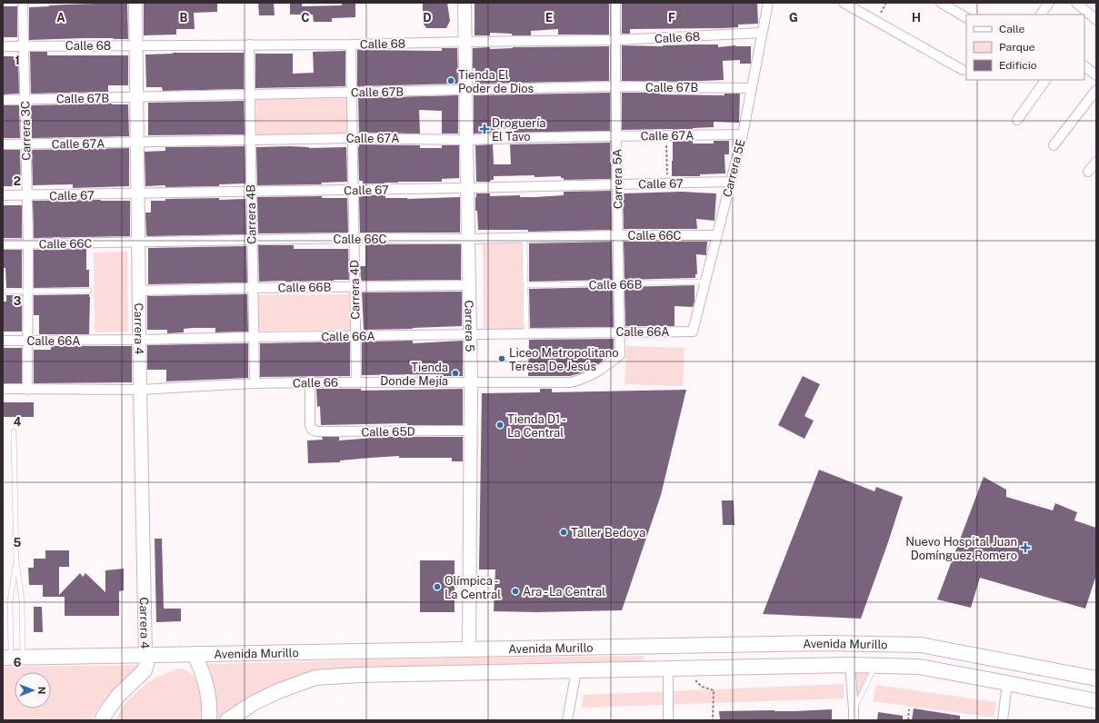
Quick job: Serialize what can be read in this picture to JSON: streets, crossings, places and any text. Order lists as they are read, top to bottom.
{
  "streets": {
    "main road": ["Avenida Murillo"],
    "street": [
      "Calle 68",
      "Calle 67B",
      "Carrera 3C",
      "Calle 67A",
      "Carrera 5E",
      "Carrera 5A",
      "Calle 67",
      "Carrera 4B",
      "Calle 66C",
      "Calle 66B",
      "Carrera 4D",
      "Carrera 5",
      "Carrera 4",
      "Calle 66A",
      "Calle 66",
      "Calle 65D"
    ]
  },
  "crossings": [
    ["Calle 68", "Carrera 3C"],
    ["Calle 68", "Carrera 5E"],
    ["Calle 68", "Carrera 5A"],
    ["Calle 68", "Carrera 4B"],
    ["Calle 68", "Carrera 4D"],
    ["Calle 68", "Carrera 5"],
    ["Calle 68", "Carrera 4"],
    ["Calle 67B", "Carrera 3C"],
    ["Calle 67B", "Carrera 5E"],
    ["Calle 67B", "Carrera 5A"],
    ["Calle 67B", "Carrera 4B"],
    ["Calle 67B", "Carrera 4D"],
    ["Calle 67B", "Carrera 5"],
    ["Calle 67B", "Carrera 4"],
    ["Carrera 3C", "Calle 67A"],
    ["Carrera 3C", "Calle 67"],
    ["Carrera 3C", "Calle 66C"],
    ["Carrera 3C", "Calle 66A"],
    ["Carrera 3C", "Calle 66"],
    ["Calle 67A", "Carrera 5E"],
    ["Calle 67A", "Carrera 5A"],
    ["Calle 67A", "Carrera 4B"],
    ["Calle 67A", "Carrera 4D"],
    ["Calle 67A", "Carrera 5"],
    ["Calle 67A", "Carrera 4"],
    ["Carrera 5E", "Calle 67"],
    ["Carrera 5E", "Calle 66C"],
    ["Carrera 5E", "Calle 66B"],
    ["Carrera 5E", "Calle 66A"],
    ["Carrera 5A", "Calle 67"],
    ["Carrera 5A", "Calle 66C"],
    ["Carrera 5A", "Calle 66B"],
    ["Carrera 5A", "Calle 66A"],
    ["Carrera 5A", "Calle 66"],
    ["Calle 67", "Carrera 4B"],
    ["Calle 67", "Carrera 4D"],
    ["Calle 67", "Carrera 5"],
    ["Calle 67", "Carrera 4"],
    ["Carrera 4B", "Calle 66C"],
    ["Carrera 4B", "Calle 66B"],
    ["Carrera 4B", "Calle 66A"],
    ["Carrera 4B", "Calle 66"],
    ["Calle 66C", "Carrera 4D"],
    ["Calle 66C", "Carrera 5"],
    ["Calle 66C", "Carrera 4"],
    ["Calle 66B", "Carrera 4D"],
    ["Calle 66B", "Carrera 5"],
    ["Calle 66B", "Carrera 4"],
    ["Carrera 4D", "Calle 66A"],
    ["Carrera 4D", "Calle 66"],
    ["Carrera 5", "Calle 66A"],
    ["Carrera 5", "Calle 66"],
    ["Carrera 5", "Calle 65D"],
    ["Carrera 5", "Avenida Murillo"],
    ["Carrera 4", "Calle 66A"],
    ["Carrera 4", "Calle 66"],
    ["Carrera 4", "Avenida Murillo"],
    ["Calle 66", "Calle 65D"]
  ],
  "places": {
    "other": [
      "Tienda El Poder de Dios",
      "Liceo Metropolitano Teresa De Jesús",
      "Tienda Donde Mejía",
      "Tienda D1 - La Central",
      "Taller Bedoya",
      "Olímpica - La Central",
      "Ara - La Central"
    ],
    "health": ["Droguería El Tavo", "Nuevo Hospital Juan Domínguez Romero"]
  },
  "legend": ["Calle", "Parque", "Edificio"],
  "north": "right",
  "grid": {
    "columns": [
      "A",
      "B",
      "C",
      "D",
      "E",
      "F",
      "G",
      "H"
    ],
    "rows": [
      "1",
      "2",
      "3",
      "4",
      "5",
      "6"
    ]
  }
}
